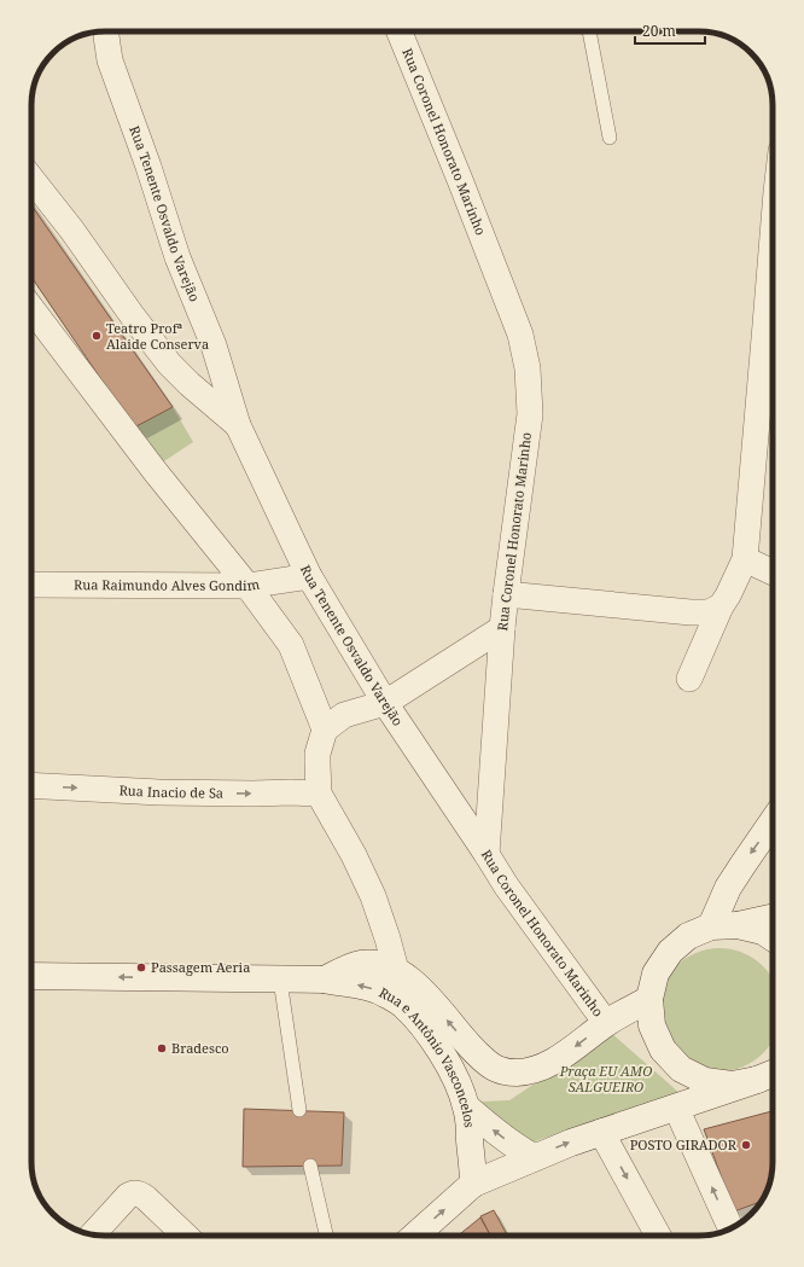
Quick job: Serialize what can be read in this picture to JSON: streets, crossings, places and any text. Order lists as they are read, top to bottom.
{
  "streets": {
    "main road": ["Rua e Antônio Vasconcelos"],
    "street": [
      "Rua Coronel Honorato Marinho",
      "Rua Tenente Osvaldo Varejão",
      "Rua Raimundo Alves Gondim",
      "Rua Inacio de Sa"
    ]
  },
  "crossings": [
    ["Rua Coronel Honorato Marinho", "Rua Tenente Osvaldo Varejão"],
    ["Rua Tenente Osvaldo Varejão", "Rua Raimundo Alves Gondim"]
  ],
  "one_way": ["Rua Inacio de Sa", "Rua e Antônio Vasconcelos"],
  "parks": ["Praça EU AMO SALGUEIRO"],
  "places": [
    "Teatro Profª Alaide Conserva",
    "Passagem Aeria",
    "Bradesco",
    "POSTO GIRADOR"
  ],
  "scale_bar": "20 m"
}
